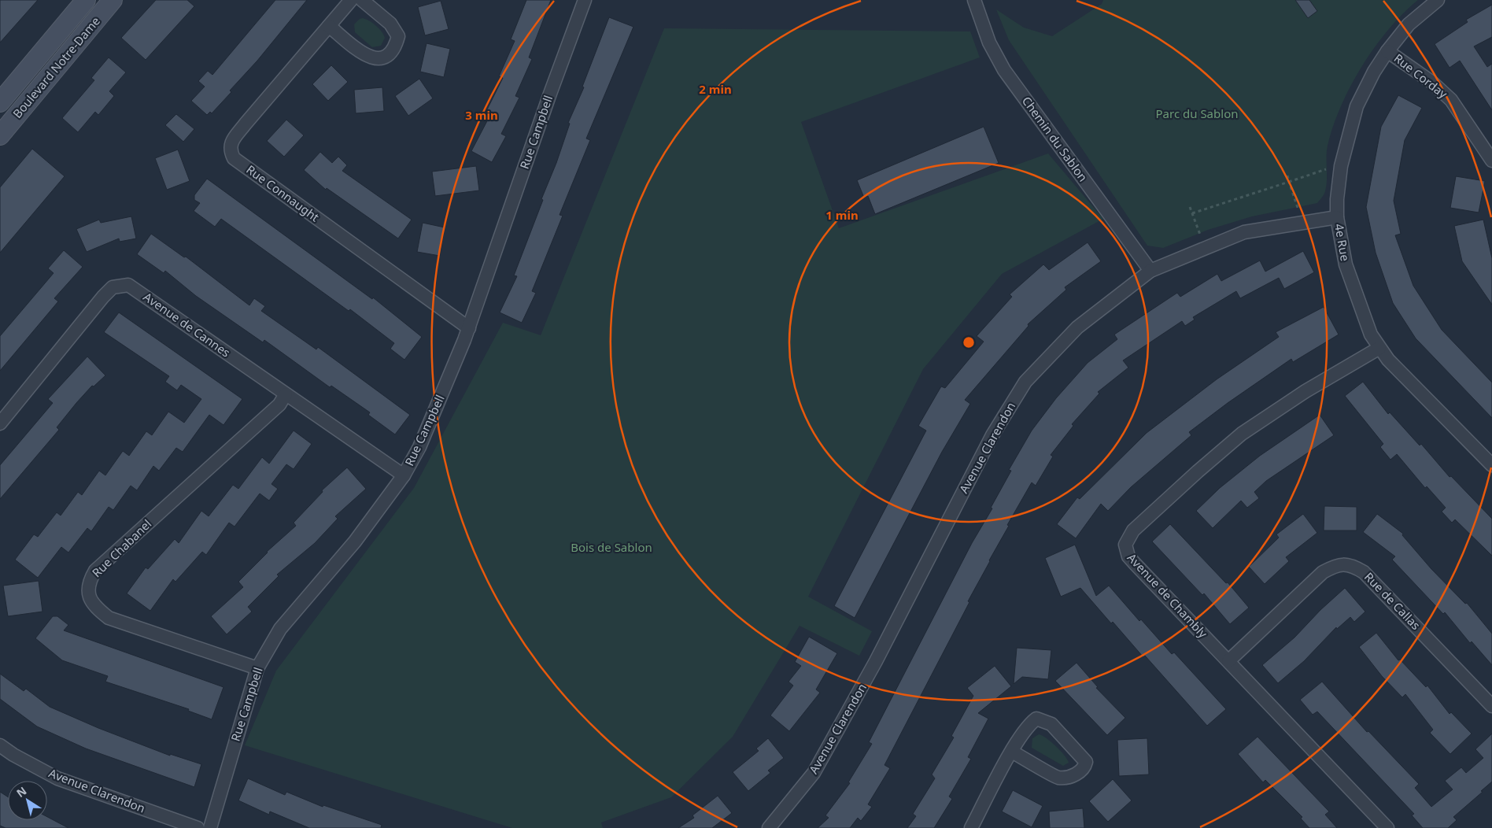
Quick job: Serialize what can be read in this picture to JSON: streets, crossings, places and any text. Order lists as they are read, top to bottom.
{
  "streets": {
    "street": [
      "Boulevard Notre-Dame",
      "Rue Corday",
      "Rue Campbell",
      "Chemin du Sablon",
      "Rue Connaught",
      "4e Rue",
      "Avenue de Cannes",
      "Avenue Clarendon",
      "Rue Chabanel",
      "Avenue de Chambly",
      "Rue de Callas"
    ]
  },
  "crossings": [
    ["Rue Corday", "4e Rue"],
    ["Rue Campbell", "Rue Connaught"],
    ["Rue Campbell", "Avenue de Cannes"],
    ["Rue Campbell", "Rue Chabanel"],
    ["Chemin du Sablon", "Avenue Clarendon"],
    ["4e Rue", "Avenue Clarendon"],
    ["4e Rue", "Avenue de Chambly"],
    ["Avenue de Cannes", "Rue Chabanel"],
    ["Avenue de Chambly", "Rue de Callas"]
  ],
  "parks": ["Parc du Sablon", "Bois de Sablon"],
  "north": "top left",
  "rings": ["2 min", "3 min", "1 min"]
}
